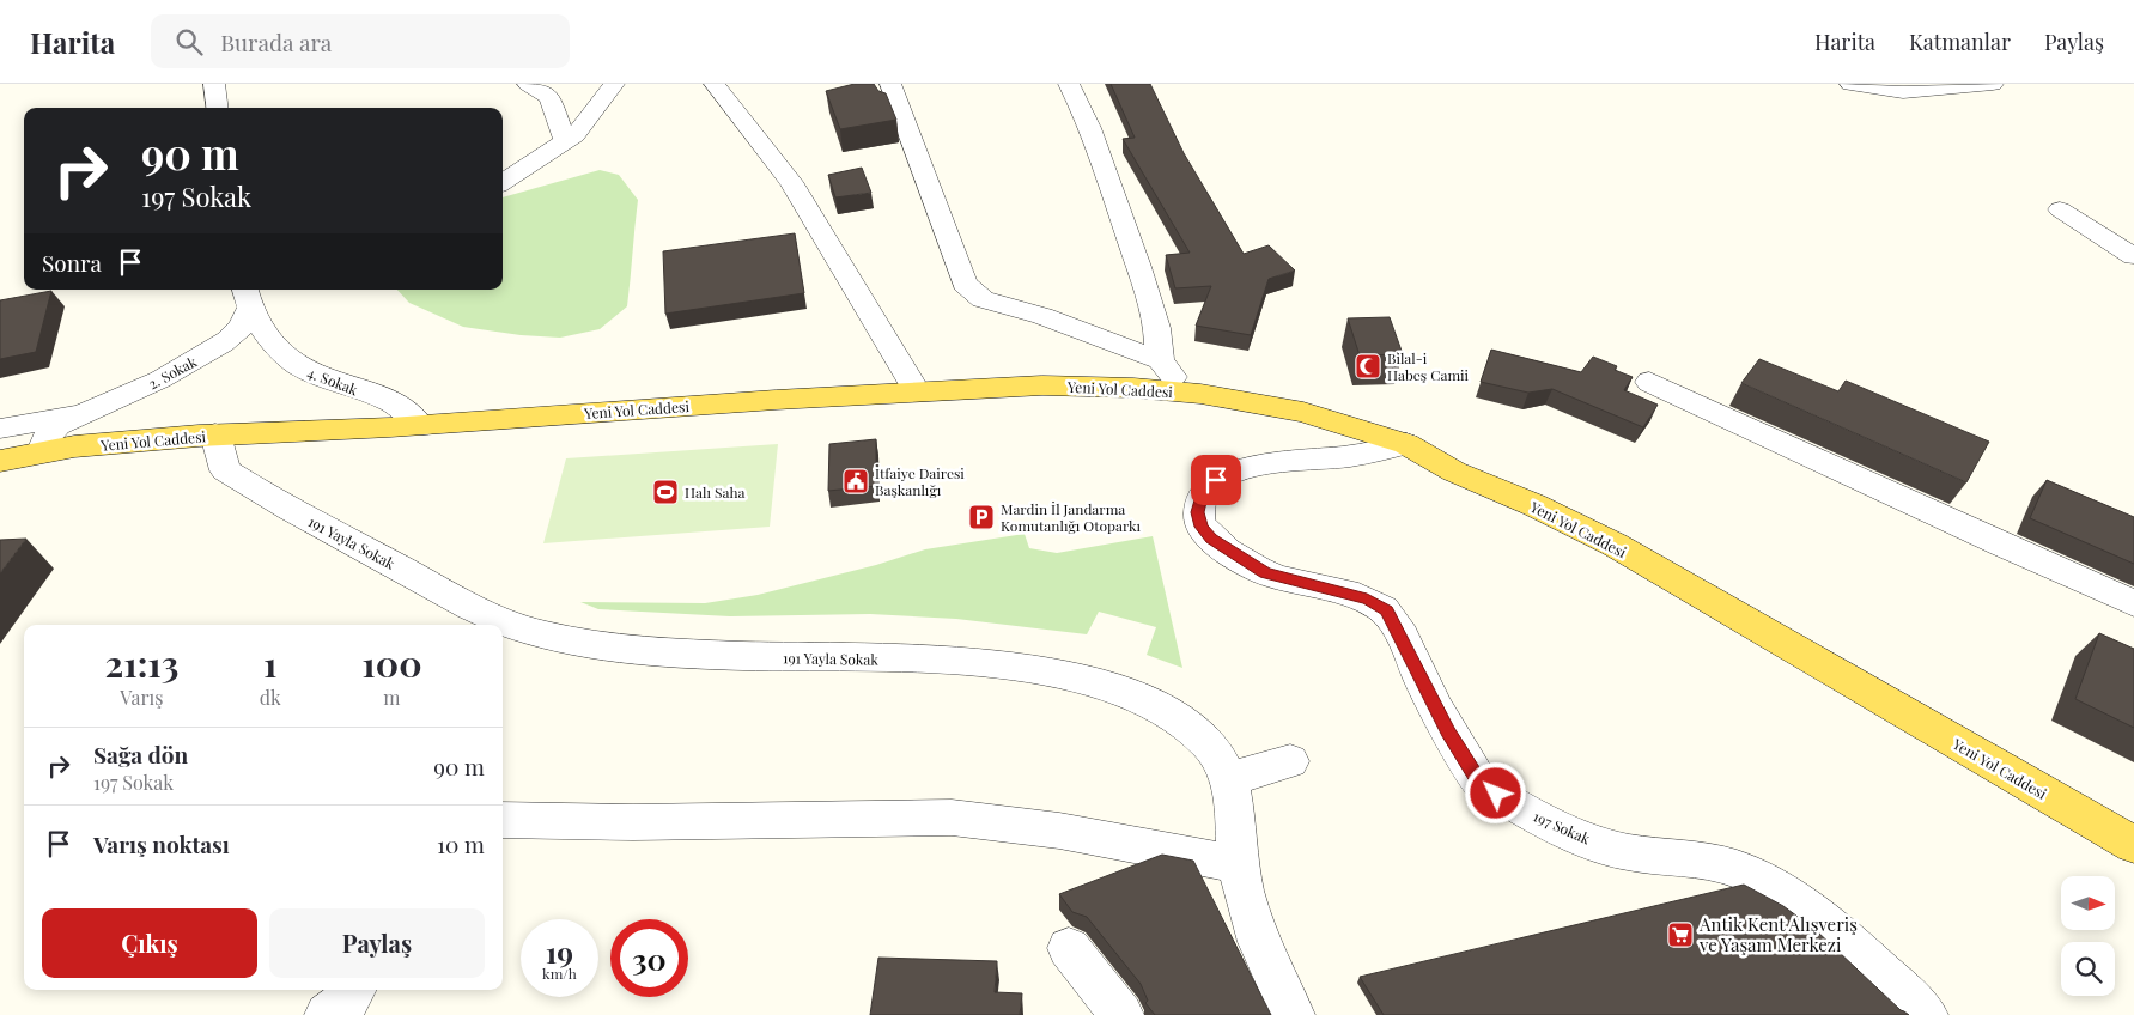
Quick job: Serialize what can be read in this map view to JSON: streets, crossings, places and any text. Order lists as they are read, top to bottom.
{
  "streets": {
    "main road": ["Yeni Yol Caddesi"],
    "street": [
      "2. Sokak",
      "4. Sokak",
      "191 Yayla Sokak",
      "197 Sokak"
    ]
  },
  "crossings": [
    ["2. Sokak", "4. Sokak"],
    ["2. Sokak", "Yeni Yol Caddesi"],
    ["4. Sokak", "Yeni Yol Caddesi"],
    ["Yeni Yol Caddesi", "191 Yayla Sokak"],
    ["Yeni Yol Caddesi", "197 Sokak"]
  ],
  "places": {
    "mosque": ["Bilal-i Habeş Camii"],
    "public building": ["İtfaiye Dairesi Başkanlığı"],
    "sports": ["Halı Saha"],
    "parking": ["Mardin İl Jandarma Komutanlığı Otoparkı"],
    "supermarket": ["Antik Kent Alışveriş ve Yaşam Merkezi"]
  },
  "north": "right",
  "page": {
    "header": "Harita",
    "search": "Burada ara",
    "nav": ["Harita", "Katmanlar", "Paylaş"],
    "turn": ["90 m", "197 Sokak"],
    "then": "Sonra",
    "eta": [
      "21:13",
      "Varış",
      "1",
      "dk",
      "100",
      "m"
    ],
    "list": [
      {
        "name": "Sağa dön",
        "note": "197 Sokak",
        "value": "90 m"
      },
      {
        "name": "Varış noktası",
        "value": "10 m"
      }
    ],
    "buttons": ["Çıkış", "Paylaş"],
    "speed": "19 km/h",
    "limit": "30"
  }
}
